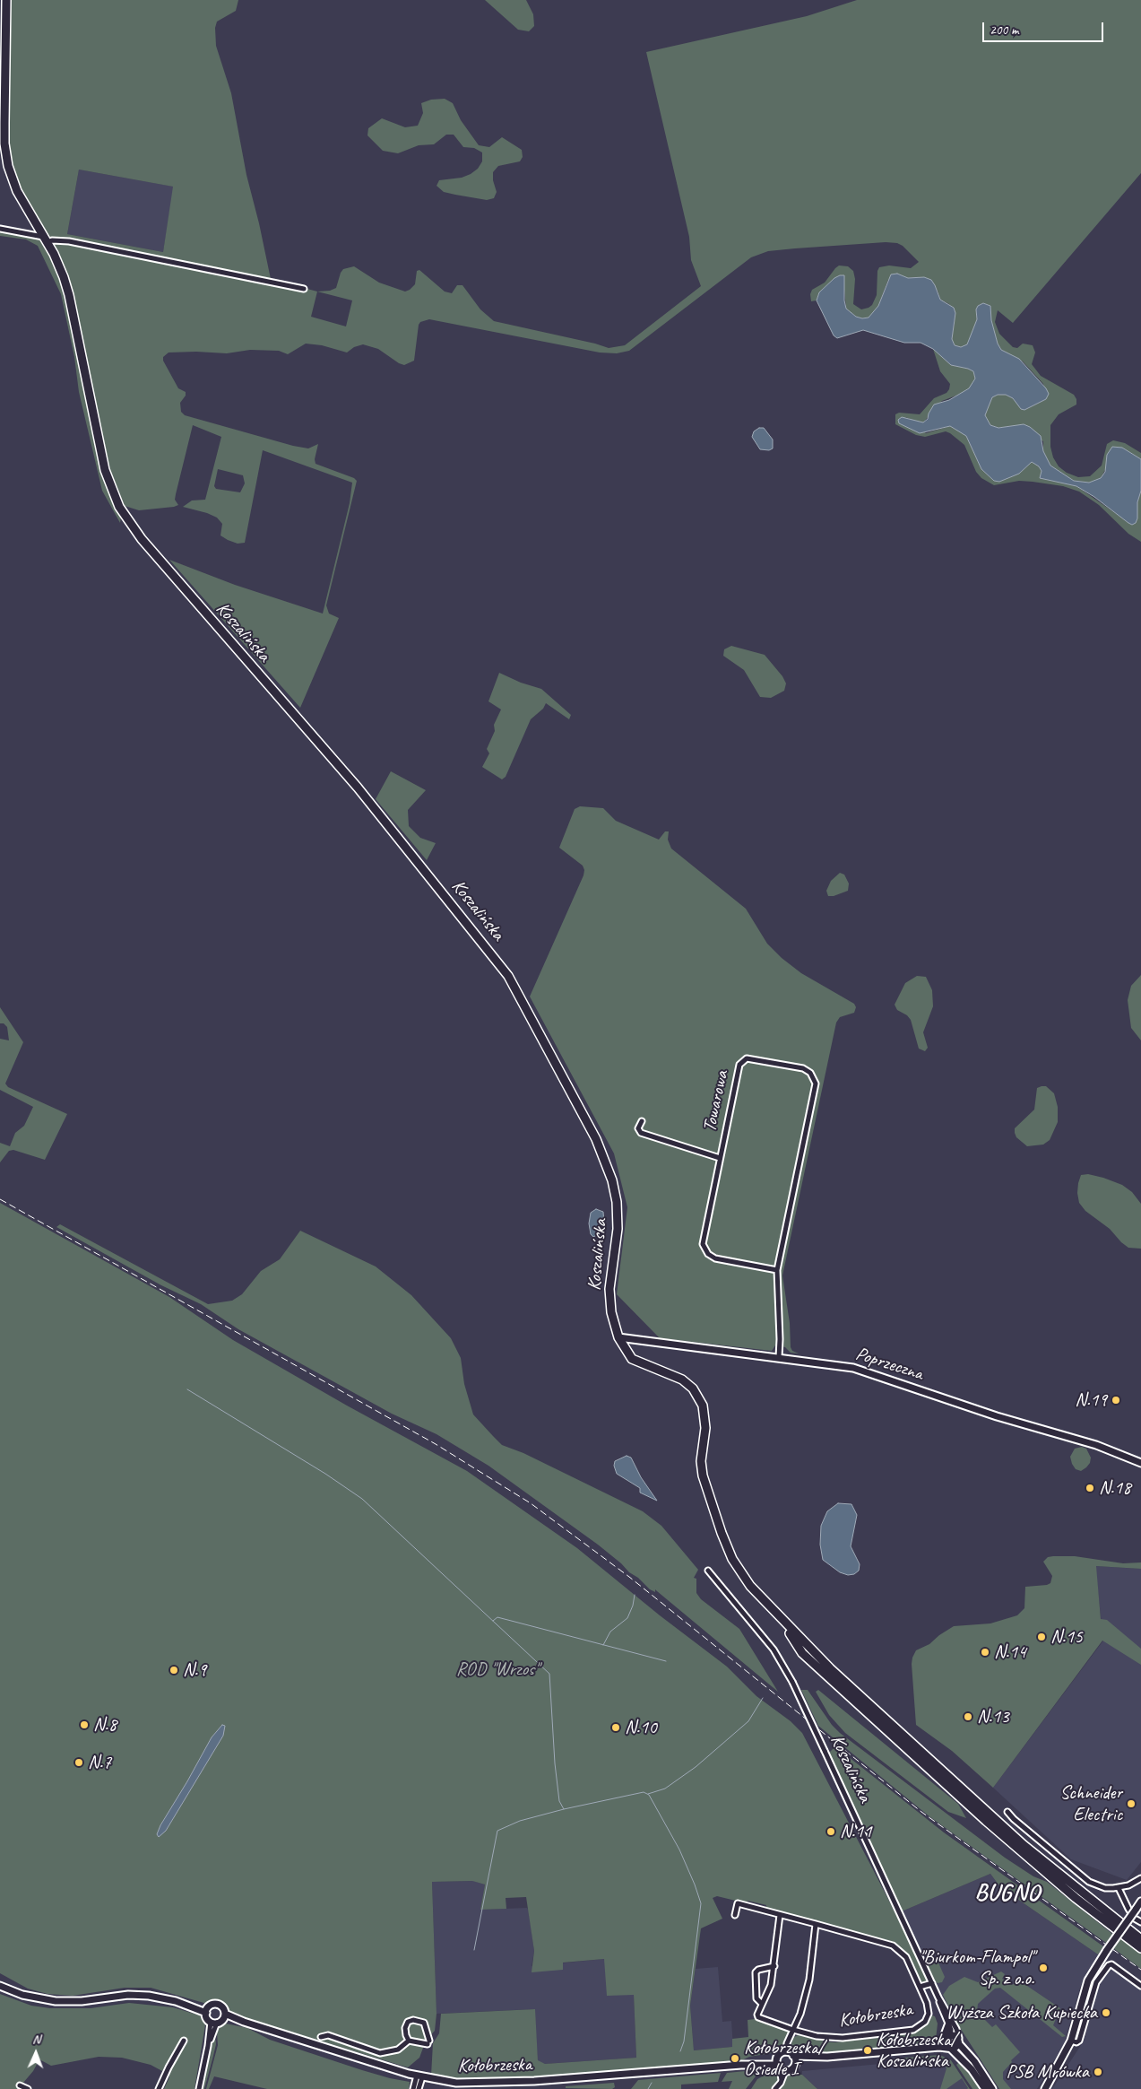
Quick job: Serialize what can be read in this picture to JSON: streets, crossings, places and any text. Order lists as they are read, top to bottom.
{
  "streets": {
    "highway": ["Koszalińska"],
    "main road": ["Poprzeczna", "Kołobrzeska"],
    "street": ["Towarowa"]
  },
  "crossings": [
    ["Koszalińska", "Poprzeczna"],
    ["Koszalińska", "Kołobrzeska"]
  ],
  "districts": ["BUGNO"],
  "parks": ["ROD \"Wrzos\""],
  "places": [
    "N.19",
    "N.18",
    "N.15",
    "N.14",
    "N.9",
    "N.13",
    "N.8",
    "N.10",
    "N.7",
    "Schneider Electric",
    "N.11",
    "\"Biurkom-Flampol\" Sp. z o.o.",
    "Wyższa Szkoła Kupiecka",
    "Kołobrzeska/ Koszalińska",
    "Kołobrzeska/ Osiedle I",
    "PSB Mrówka"
  ],
  "scale_bar": "200 m",
  "north": "top"
}
